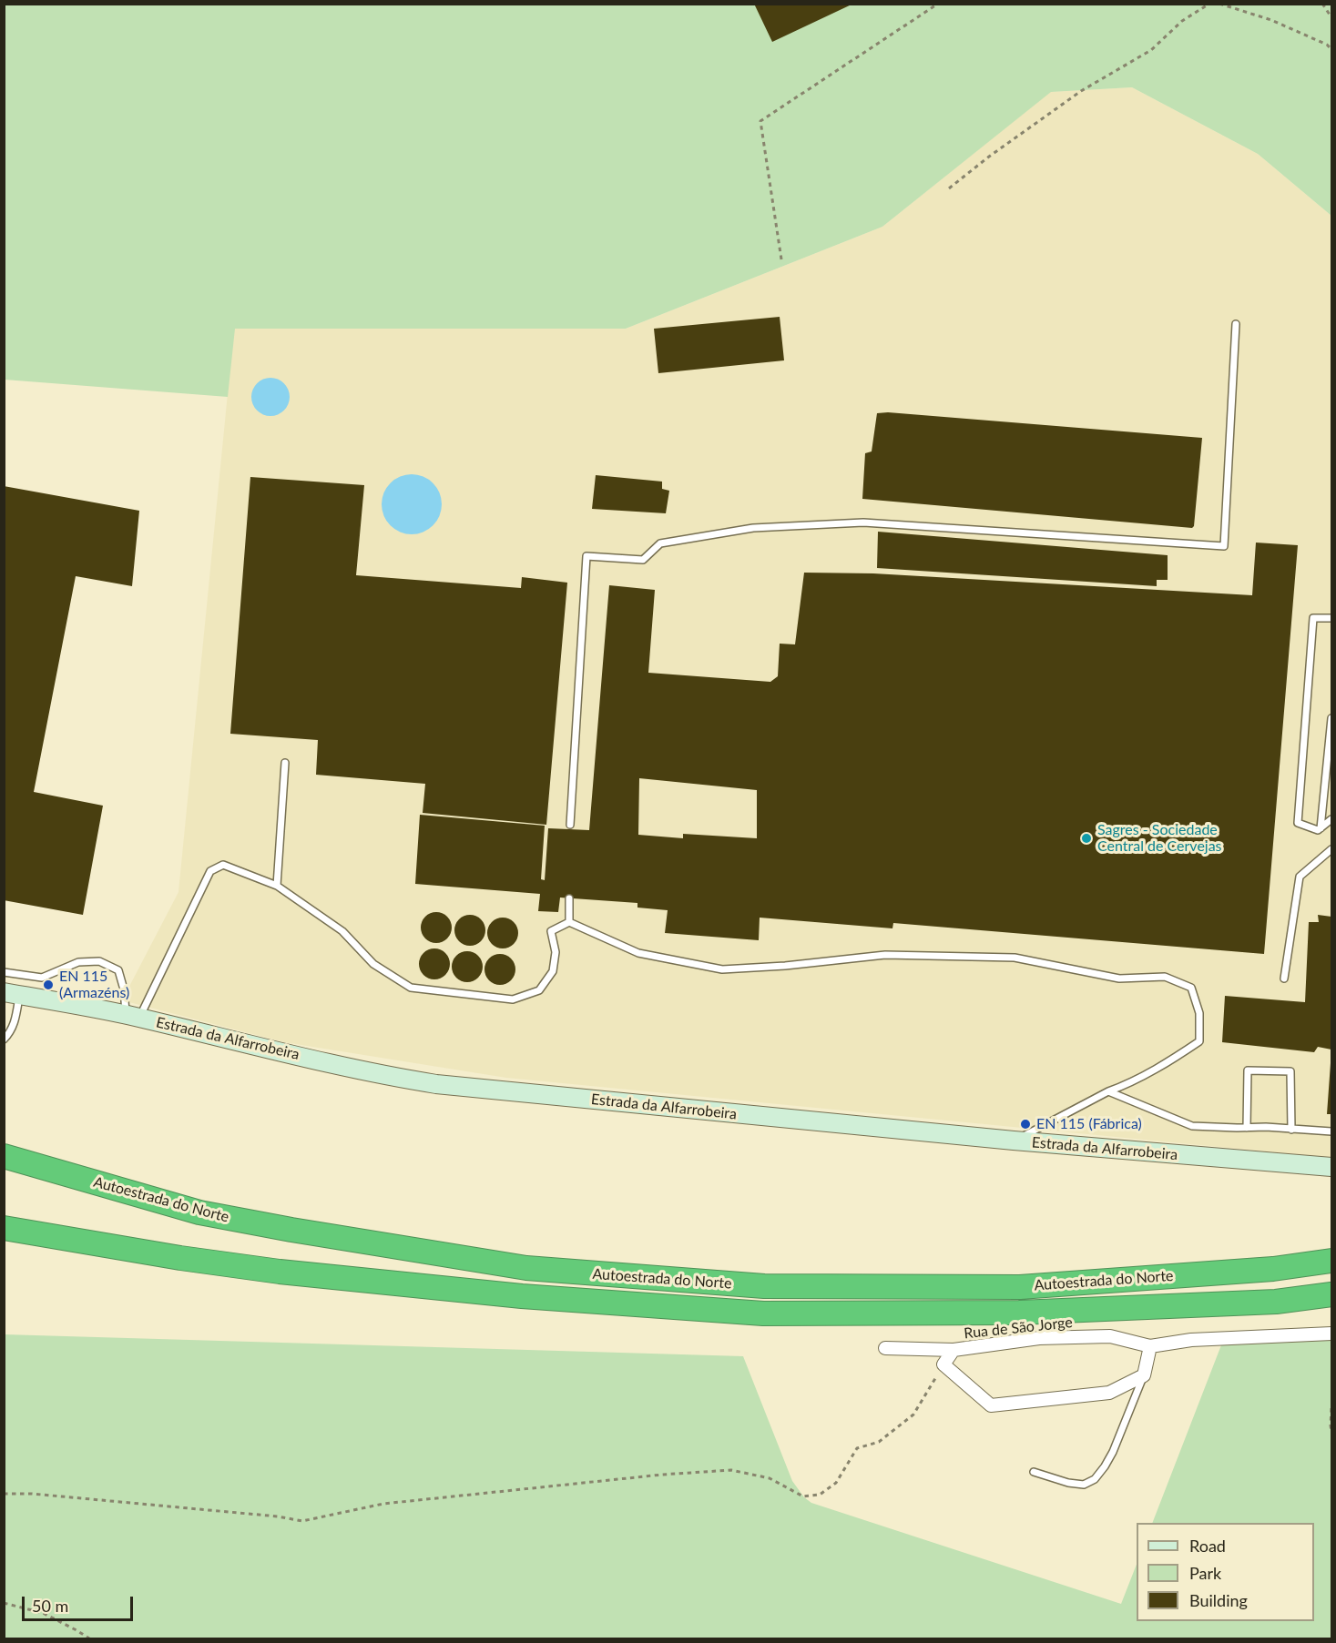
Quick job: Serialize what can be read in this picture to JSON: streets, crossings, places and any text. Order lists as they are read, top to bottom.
{
  "streets": {
    "highway": ["Autoestrada do Norte"],
    "main road": ["Estrada da Alfarrobeira"],
    "street": ["Rua de São Jorge"]
  },
  "places": ["Sagres - Sociedade Central de Cervejas", "EN 115 (Armazéns)", "EN 115 (Fábrica)"],
  "legend": ["Road", "Park", "Building"],
  "scale_bar": "50 m"
}
